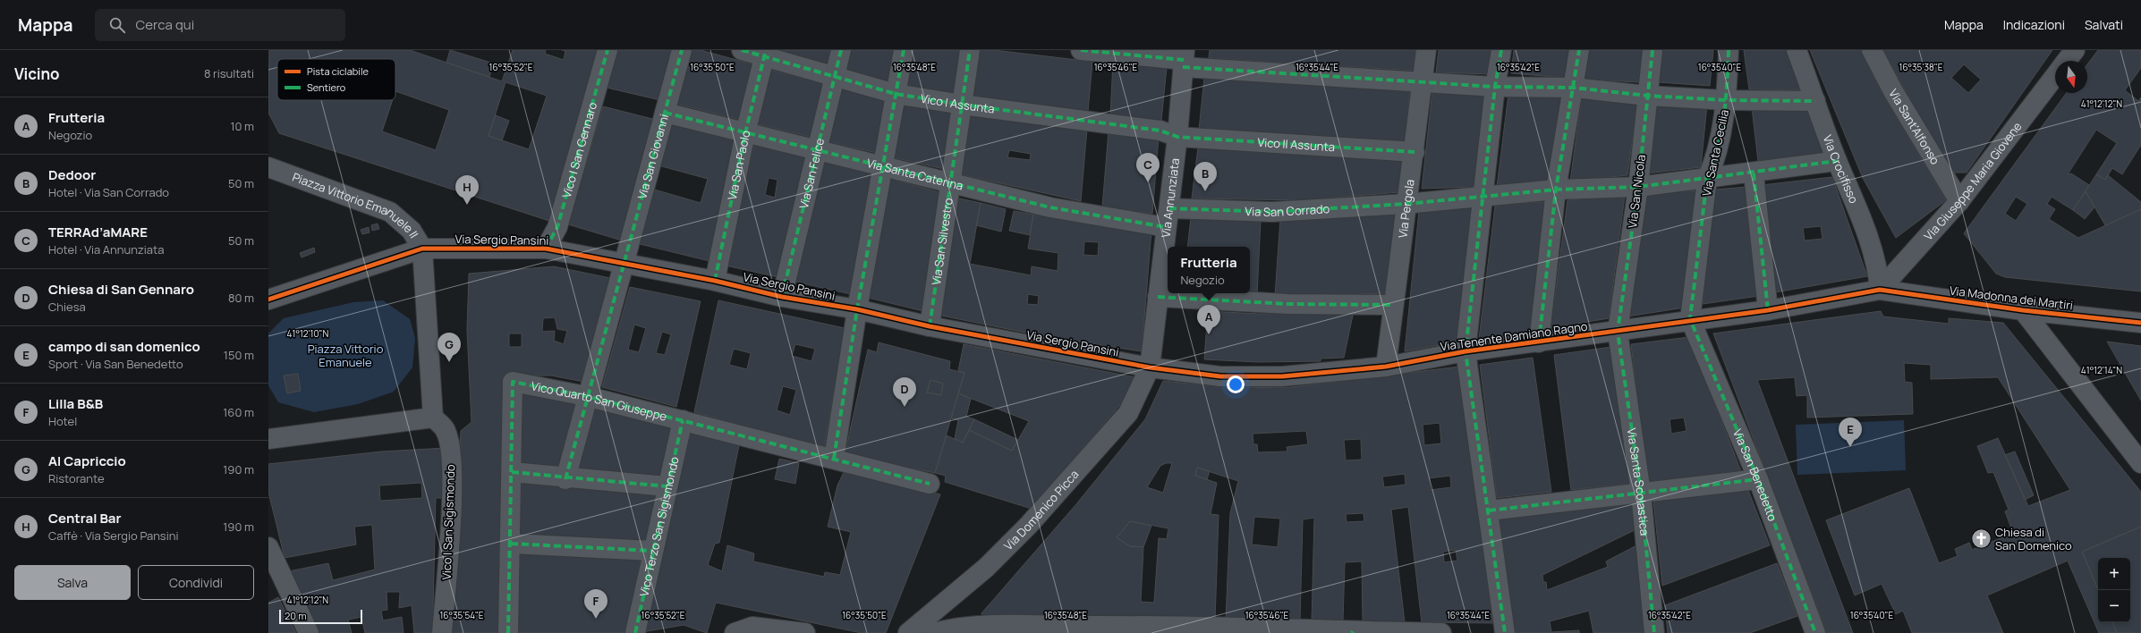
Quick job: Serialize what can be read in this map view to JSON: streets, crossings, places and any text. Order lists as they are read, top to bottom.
{
  "streets": {
    "street": [
      "Vico I Assunta",
      "Via Sant'Alfonso",
      "Vico II Assunta",
      "Vico I San Gennaro",
      "Via Santa Cecilia",
      "Via San Giovanni",
      "Via San Paolo",
      "Via Crocifisso",
      "Via San Felice",
      "Via Santa Caterina",
      "Via Giuseppe Maria Giovene",
      "Via San Nicola",
      "Via Annunziata",
      "Piazza Vittorio Emanuele II",
      "Via Pergola",
      "Via San Corrado",
      "Via Sergio Pansini",
      "Via San Silvestro",
      "Via Madonna dei Martiri",
      "Via Tenente Damiano Ragno",
      "Vico Quarto San Giuseppe",
      "Via San Benedetto",
      "Via Santa Scolastica",
      "Via Domenico Picca",
      "Vico I San Sigismondo",
      "Vico Terzo San Sigismondo"
    ]
  },
  "crossings": [
    ["Vico I Assunta", "Vico II Assunta"],
    ["Vico I Assunta", "Via San Paolo"],
    ["Vico I Assunta", "Via San Felice"],
    ["Vico I Assunta", "Via Annunziata"],
    ["Vico I Assunta", "Via San Silvestro"],
    ["Via Sant'Alfonso", "Via Giuseppe Maria Giovene"],
    ["Vico II Assunta", "Via Annunziata"],
    ["Vico II Assunta", "Via Pergola"],
    ["Vico I San Gennaro", "Via Sergio Pansini"],
    ["Via Santa Cecilia", "Via San Corrado"],
    ["Via Santa Cecilia", "Via Tenente Damiano Ragno"],
    ["Via Santa Cecilia", "Via San Benedetto"],
    ["Via San Giovanni", "Via Santa Caterina"],
    ["Via San Giovanni", "Via Sergio Pansini"],
    ["Via San Giovanni", "Vico Quarto San Giuseppe"],
    ["Via San Paolo", "Via Santa Caterina"],
    ["Via San Paolo", "Via Sergio Pansini"],
    ["Via Crocifisso", "Via Giuseppe Maria Giovene"],
    ["Via Crocifisso", "Via San Corrado"],
    ["Via Crocifisso", "Via Madonna dei Martiri"],
    ["Via Crocifisso", "Via Tenente Damiano Ragno"],
    ["Via San Felice", "Via Santa Caterina"],
    ["Via San Felice", "Via Sergio Pansini"],
    ["Via Santa Caterina", "Via Annunziata"],
    ["Via Santa Caterina", "Via San Corrado"],
    ["Via Santa Caterina", "Via San Silvestro"],
    ["Via Giuseppe Maria Giovene", "Via Madonna dei Martiri"],
    ["Via Giuseppe Maria Giovene", "Via Tenente Damiano Ragno"],
    ["Via San Nicola", "Via San Corrado"],
    ["Via San Nicola", "Via Tenente Damiano Ragno"],
    ["Via San Nicola", "Via Santa Scolastica"],
    ["Via Annunziata", "Via San Corrado"],
    ["Via Annunziata", "Via Sergio Pansini"],
    ["Via Annunziata", "Via Tenente Damiano Ragno"],
    ["Via Annunziata", "Via Domenico Picca"],
    ["Piazza Vittorio Emanuele II", "Via Sergio Pansini"],
    ["Piazza Vittorio Emanuele II", "Vico I San Sigismondo"],
    ["Via Pergola", "Via San Corrado"],
    ["Via Pergola", "Via Tenente Damiano Ragno"],
    ["Via Sergio Pansini", "Via San Silvestro"],
    ["Via Sergio Pansini", "Via Tenente Damiano Ragno"],
    ["Via Sergio Pansini", "Via Domenico Picca"],
    ["Via Madonna dei Martiri", "Via Tenente Damiano Ragno"],
    ["Via Tenente Damiano Ragno", "Via San Benedetto"],
    ["Via Tenente Damiano Ragno", "Via Santa Scolastica"],
    ["Via Tenente Damiano Ragno", "Via Domenico Picca"],
    ["Vico Quarto San Giuseppe", "Vico Terzo San Sigismondo"]
  ],
  "parks": ["Piazza Vittorio Emanuele"],
  "places": {
    "church": ["Chiesa di San Domenico"]
  },
  "legend": ["Pista ciclabile", "Sentiero"],
  "scale_bar": "20 m",
  "north": "bottom",
  "page": {
    "header": "Mappa",
    "search": "Cerca qui",
    "nav": ["Mappa", "Indicazioni", "Salvati"],
    "heading": ["Vicino", "8 risultati"],
    "list": [
      {
        "mark": "A",
        "name": "Frutteria",
        "note": "Negozio",
        "value": "10 m"
      },
      {
        "mark": "B",
        "name": "Dedoor",
        "note": "Hotel · Via San Corrado",
        "value": "50 m"
      },
      {
        "mark": "C",
        "name": "TERRAd’aMARE",
        "note": "Hotel · Via Annunziata",
        "value": "50 m"
      },
      {
        "mark": "D",
        "name": "Chiesa di San Gennaro",
        "note": "Chiesa",
        "value": "80 m"
      },
      {
        "mark": "E",
        "name": "campo di san domenico",
        "note": "Sport · Via San Benedetto",
        "value": "150 m"
      },
      {
        "mark": "F",
        "name": "Lilla B&B",
        "note": "Hotel",
        "value": "160 m"
      },
      {
        "mark": "G",
        "name": "Al Capriccio",
        "note": "Ristorante",
        "value": "190 m"
      },
      {
        "mark": "H",
        "name": "Central Bar",
        "note": "Caffè · Via Sergio Pansini",
        "value": "190 m"
      }
    ],
    "pins": [
      "C",
      "B",
      "H",
      "A",
      "G",
      "D",
      "E",
      "F"
    ],
    "popup": ["Frutteria", "Negozio"],
    "buttons": ["Salva", "Condividi"],
    "map_buttons": ["+", "−"],
    "scale": "20 m"
  },
  "coordinates": [
    "16°35'52\"E",
    "16°35'50\"E",
    "16°35'48\"E",
    "16°35'46\"E",
    "16°35'44\"E",
    "16°35'42\"E",
    "16°35'40\"E",
    "16°35'38\"E",
    "41°12'12\"N",
    "41°12'10\"N",
    "41°12'14\"N",
    "16°35'54\"E"
  ]
}
